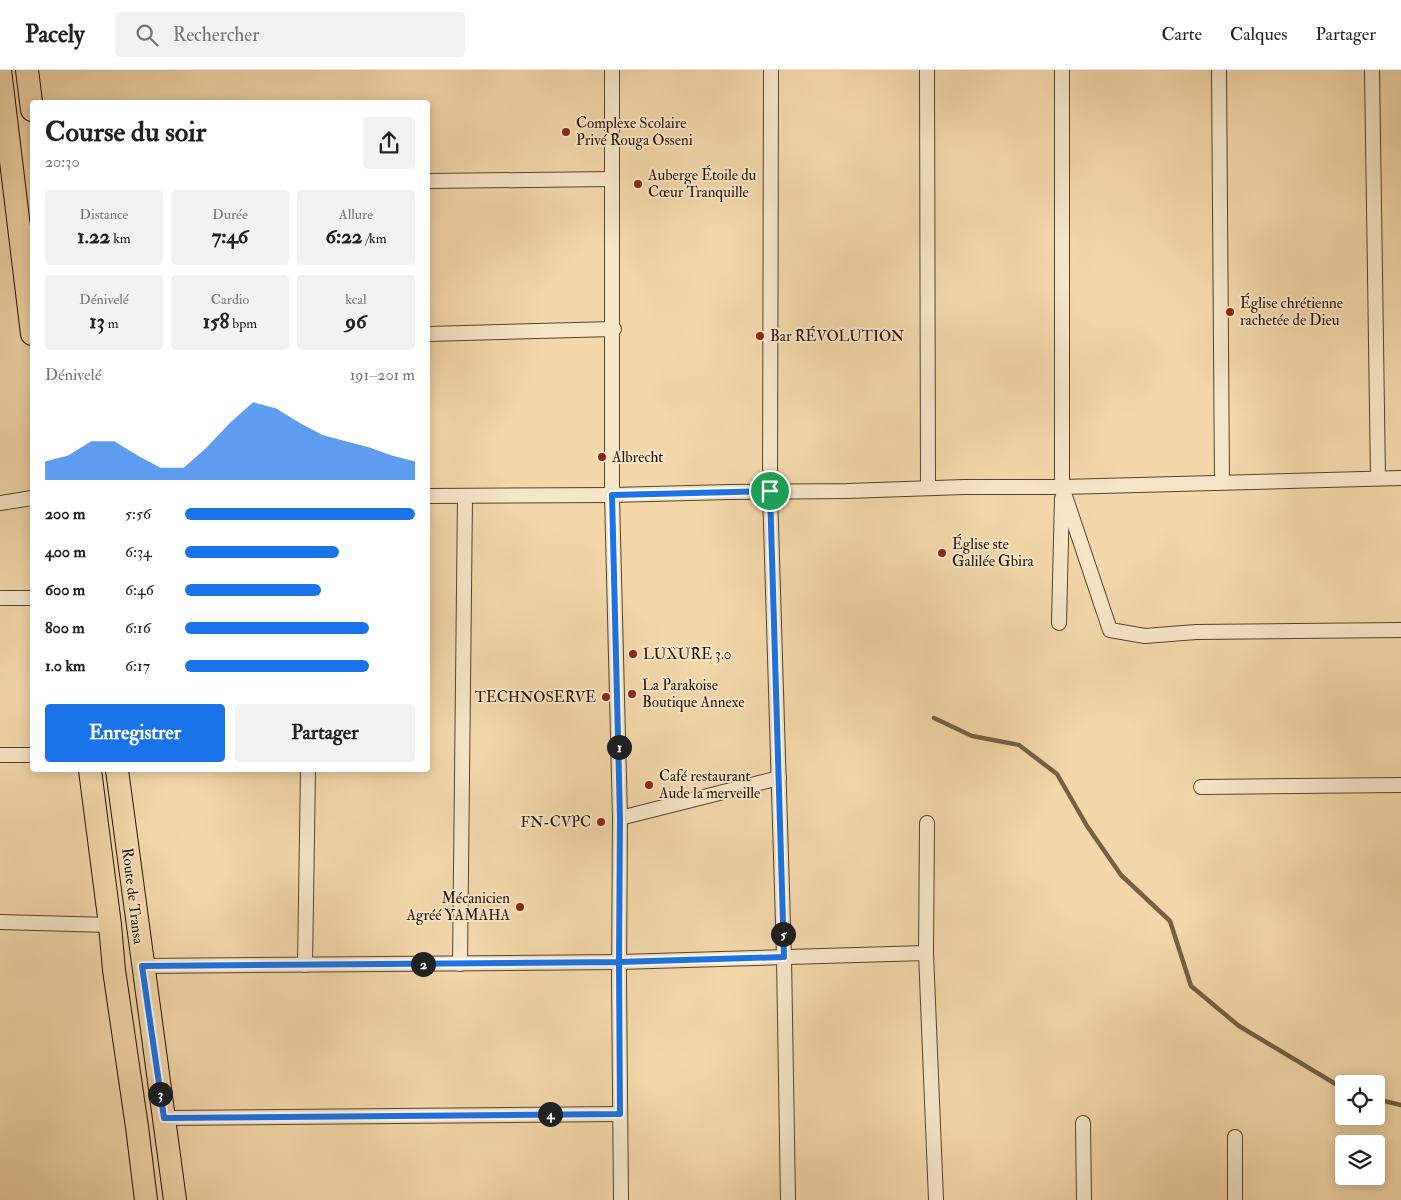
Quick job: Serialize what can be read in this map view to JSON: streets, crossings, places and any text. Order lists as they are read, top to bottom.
{
  "streets": {
    "main road": ["Route de Transa"]
  },
  "places": [
    "Complexe Scolaire Privé Rouga Osseni",
    "Auberge Étoile du Cœur Tranquille",
    "Église chrétienne rachetée de Dieu",
    "Bar RÉVOLUTION",
    "Albrecht",
    "Église ste Galilée Gbira",
    "LUXURE 3.0",
    "La Parakoise Boutique Annexe",
    "TECHNOSERVE",
    "Café restaurant Aude la merveille",
    "FN-CVPC",
    "Mécanicien Agréé YAMAHA"
  ],
  "page": {
    "header": "Pacely",
    "search": "Rechercher",
    "nav": ["Carte", "Calques", "Partager"],
    "heading": ["Course du soir", "20:30"],
    "stats": [
      ["Distance", "1.22 km"],
      ["Durée", "7:46"],
      ["Allure", "6:22 /km"],
      ["Dénivelé", "13 m"],
      ["Cardio", "158 bpm"],
      ["kcal", "96"]
    ],
    "chart": ["Dénivelé", "191–201 m"],
    "list": [
      {
        "name": "200 m",
        "note": "5:56"
      },
      {
        "name": "400 m",
        "note": "6:34"
      },
      {
        "name": "600 m",
        "note": "6:46"
      },
      {
        "name": "800 m",
        "note": "6:16"
      },
      {
        "name": "1.0 km",
        "note": "6:17"
      }
    ],
    "buttons": ["Enregistrer", "Partager"],
    "pins": [
      "1",
      "5",
      "2",
      "3",
      "4"
    ]
  }
}
